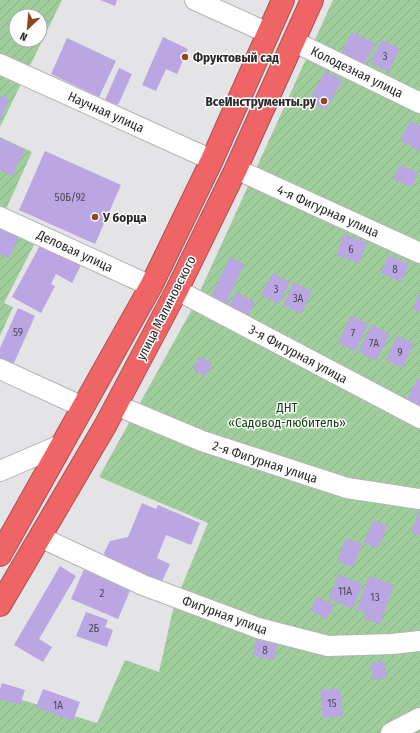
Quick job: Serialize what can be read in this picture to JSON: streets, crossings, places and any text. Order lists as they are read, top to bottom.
{
  "streets": {
    "highway": ["улица Малиновского"],
    "street": [
      "Колодезная улица",
      "Научная улица",
      "4-я Фигурная улица",
      "Деловая улица",
      "3-я Фигурная улица",
      "2-я Фигурная улица",
      "Фигурная улица"
    ]
  },
  "crossings": [
    ["Колодезная улица", "улица Малиновского"],
    ["Научная улица", "улица Малиновского"],
    ["4-я Фигурная улица", "улица Малиновского"],
    ["Деловая улица", "улица Малиновского"],
    ["улица Малиновского", "3-я Фигурная улица"],
    ["улица Малиновского", "2-я Фигурная улица"],
    ["улица Малиновского", "Фигурная улица"]
  ],
  "parks": ["ДНТ «Садовод-любитель»"],
  "places": ["Фруктовый сад", "ВсеИнструменты.ру", "У борца"],
  "house_numbers": [
    "3",
    "50Б/92",
    "6",
    "8",
    "3",
    "3А",
    "59",
    "7",
    "7А",
    "9",
    "11А",
    "2",
    "13",
    "2Б",
    "8",
    "15",
    "1А"
  ],
  "north": "bottom left"
}
